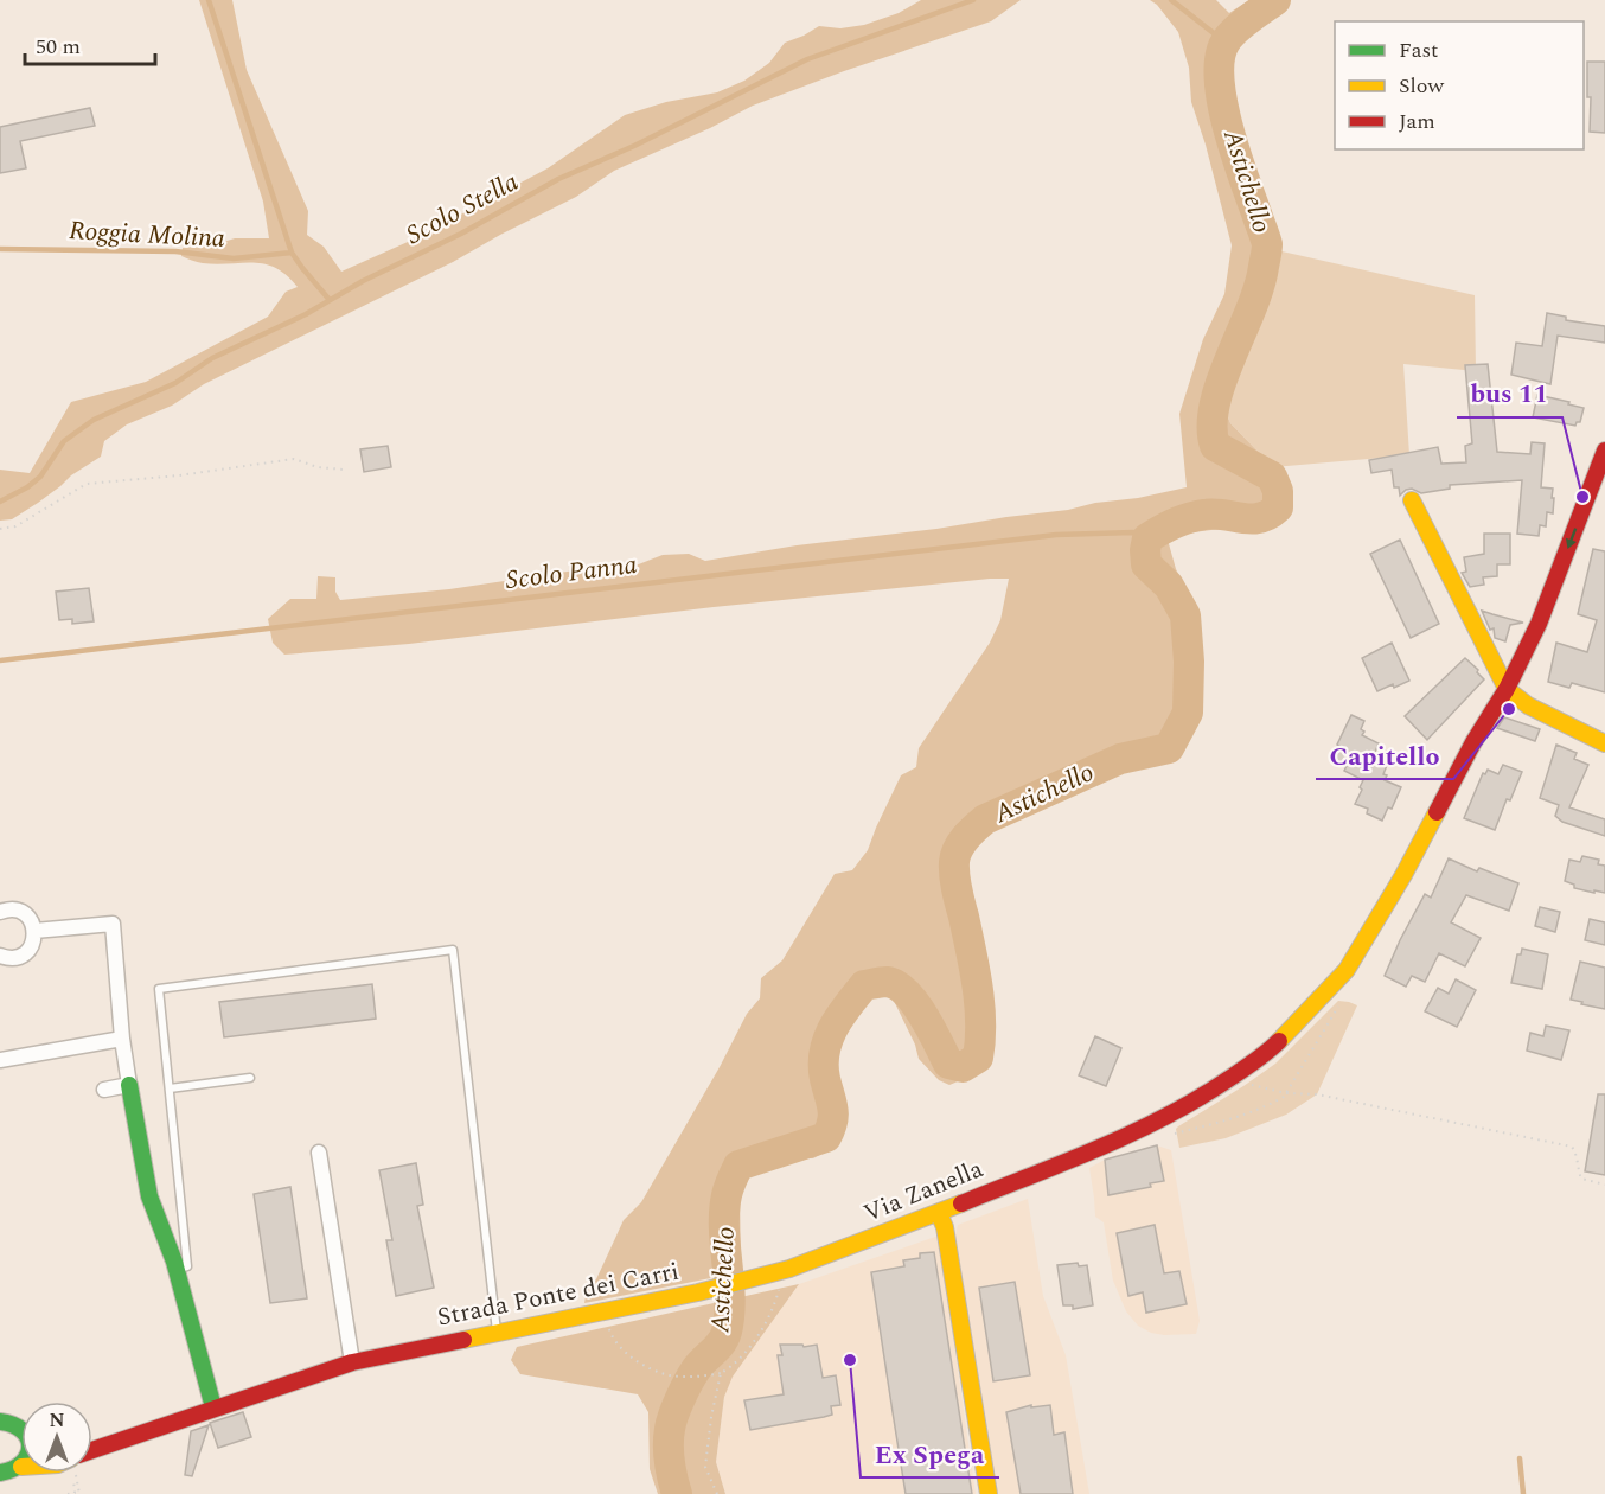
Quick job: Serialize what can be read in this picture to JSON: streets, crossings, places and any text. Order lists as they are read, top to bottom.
{
  "streets": {
    "street": ["Via Zanella", "Strada Ponte dei Carri"]
  },
  "crossings": [
    ["Via Zanella", "Strada Ponte dei Carri"]
  ],
  "water": [
    "Astichello",
    "Scolo Stella",
    "Roggia Molina",
    "Scolo Panna"
  ],
  "places": ["bus 11", "Capitello", "Ex Spega"],
  "legend": ["Fast", "Slow", "Jam"],
  "scale_bar": "50 m",
  "north": "top"
}
